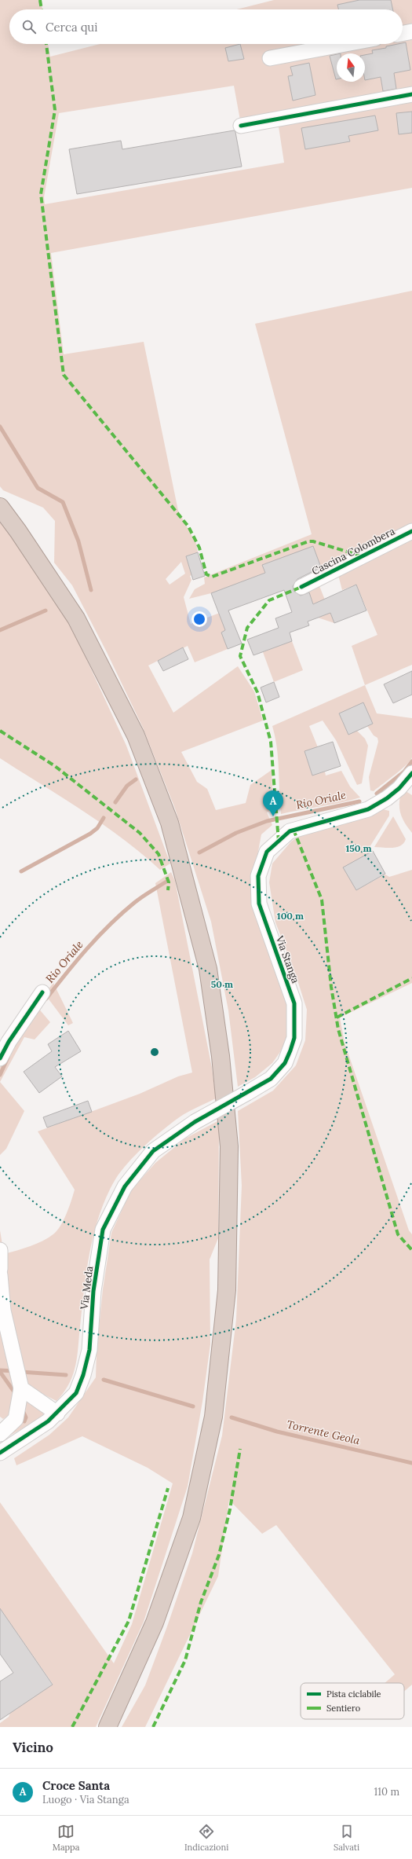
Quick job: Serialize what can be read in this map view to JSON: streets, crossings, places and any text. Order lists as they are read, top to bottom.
{
  "streets": {
    "street": ["Cascina Colombera", "Via Stanga", "Via Meda"]
  },
  "crossings": [
    ["Via Stanga", "Via Meda"]
  ],
  "water": ["Rio Oriale", "Torrente Geola"],
  "legend": ["Pista ciclabile", "Sentiero"],
  "north": "top",
  "page": {
    "search": "Cerca qui",
    "pins": "A",
    "heading": "Vicino",
    "list": [
      {
        "mark": "A",
        "name": "Croce Santa",
        "note": "Luogo · Via Stanga",
        "value": "110 m"
      }
    ],
    "nav": ["Mappa", "Indicazioni", "Salvati"]
  },
  "rings": ["150 m", "100 m", "50 m"]
}
